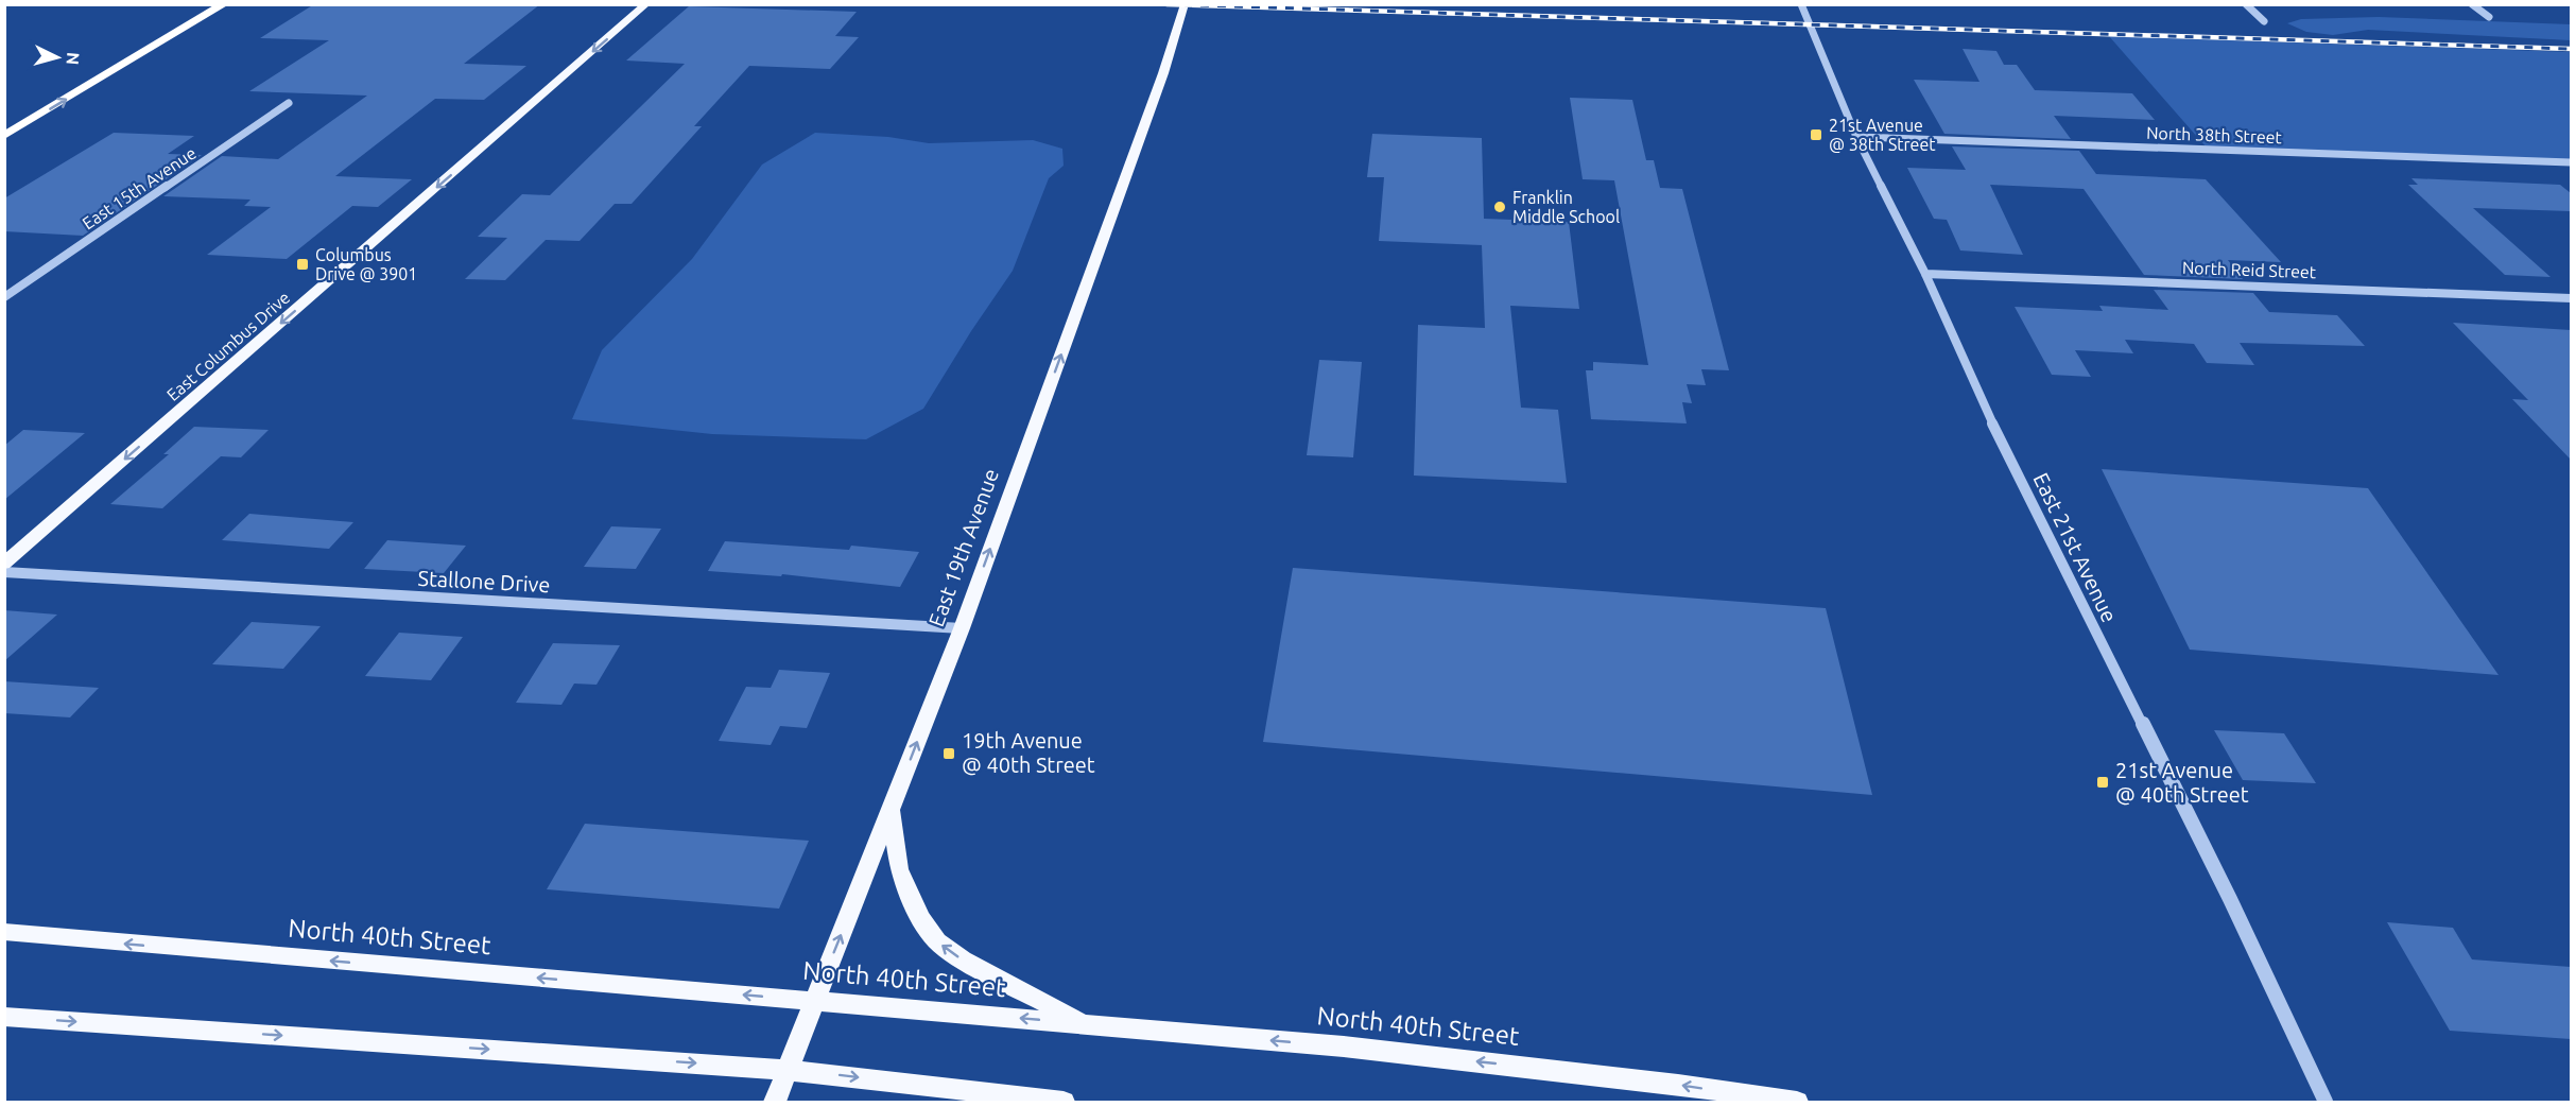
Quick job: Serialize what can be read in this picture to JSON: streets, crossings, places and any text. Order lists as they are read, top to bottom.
{
  "streets": {
    "main road": ["East Columbus Drive", "East 19th Avenue", "North 40th Street"],
    "street": [
      "North 38th Street",
      "East 15th Avenue",
      "North Reid Street",
      "East 21st Avenue",
      "Stallone Drive"
    ]
  },
  "crossings": [
    ["North 38th Street", "East 21st Avenue"],
    ["North Reid Street", "East 21st Avenue"],
    ["East 19th Avenue", "Stallone Drive"],
    ["East 19th Avenue", "North 40th Street"]
  ],
  "one_way": ["East Columbus Drive", "East 19th Avenue"],
  "places": {
    "transit": [
      "21st Avenue @ 38th Street",
      "Columbus Drive @ 3901",
      "19th Avenue @ 40th Street",
      "21st Avenue @ 40th Street"
    ],
    "other": ["Franklin Middle School"]
  },
  "north": "right"
}
